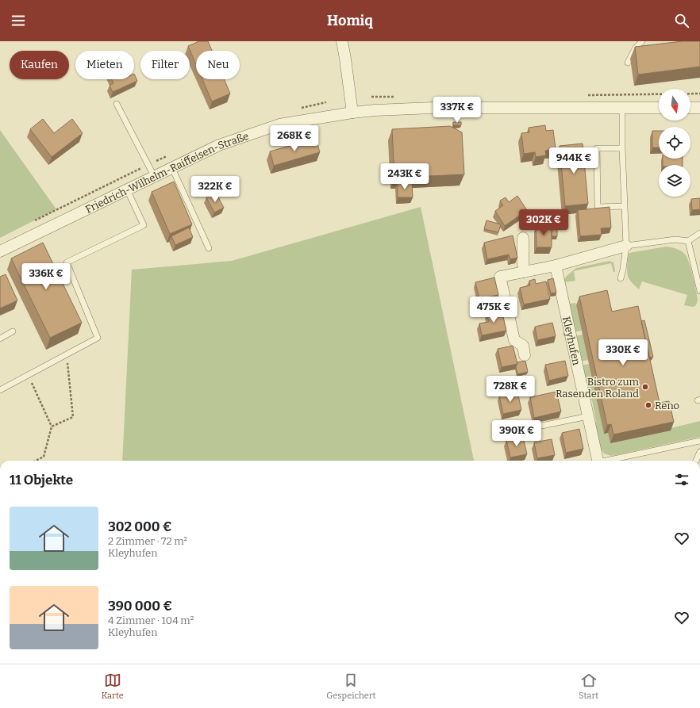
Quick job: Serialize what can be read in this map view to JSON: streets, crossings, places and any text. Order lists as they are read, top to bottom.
{
  "streets": {
    "street": ["Friedrich-Wilhelm-Raiffeisen-Straße", "Kleyhufen"]
  },
  "places": ["Bistro zum Rasenden Roland", "Reno"],
  "north": "bottom",
  "page": {
    "header": "Homiq",
    "chip": [
      "Kaufen",
      "Mieten",
      "Filter",
      "Neu"
    ],
    "price": [
      "337K €",
      "268K €",
      "944K €",
      "243K €",
      "322K €",
      "302K €",
      "336K €",
      "475K €",
      "330K €",
      "728K €",
      "390K €"
    ],
    "heading": "11 Objekte",
    "list": [
      {
        "name": "302 000 €",
        "note": "2 Zimmer · 72 m² · Kleyhufen"
      },
      {
        "name": "390 000 €",
        "note": "4 Zimmer · 104 m² · Kleyhufen"
      }
    ],
    "tabs": ["Karte", "Gespeichert", "Start"]
  }
}
